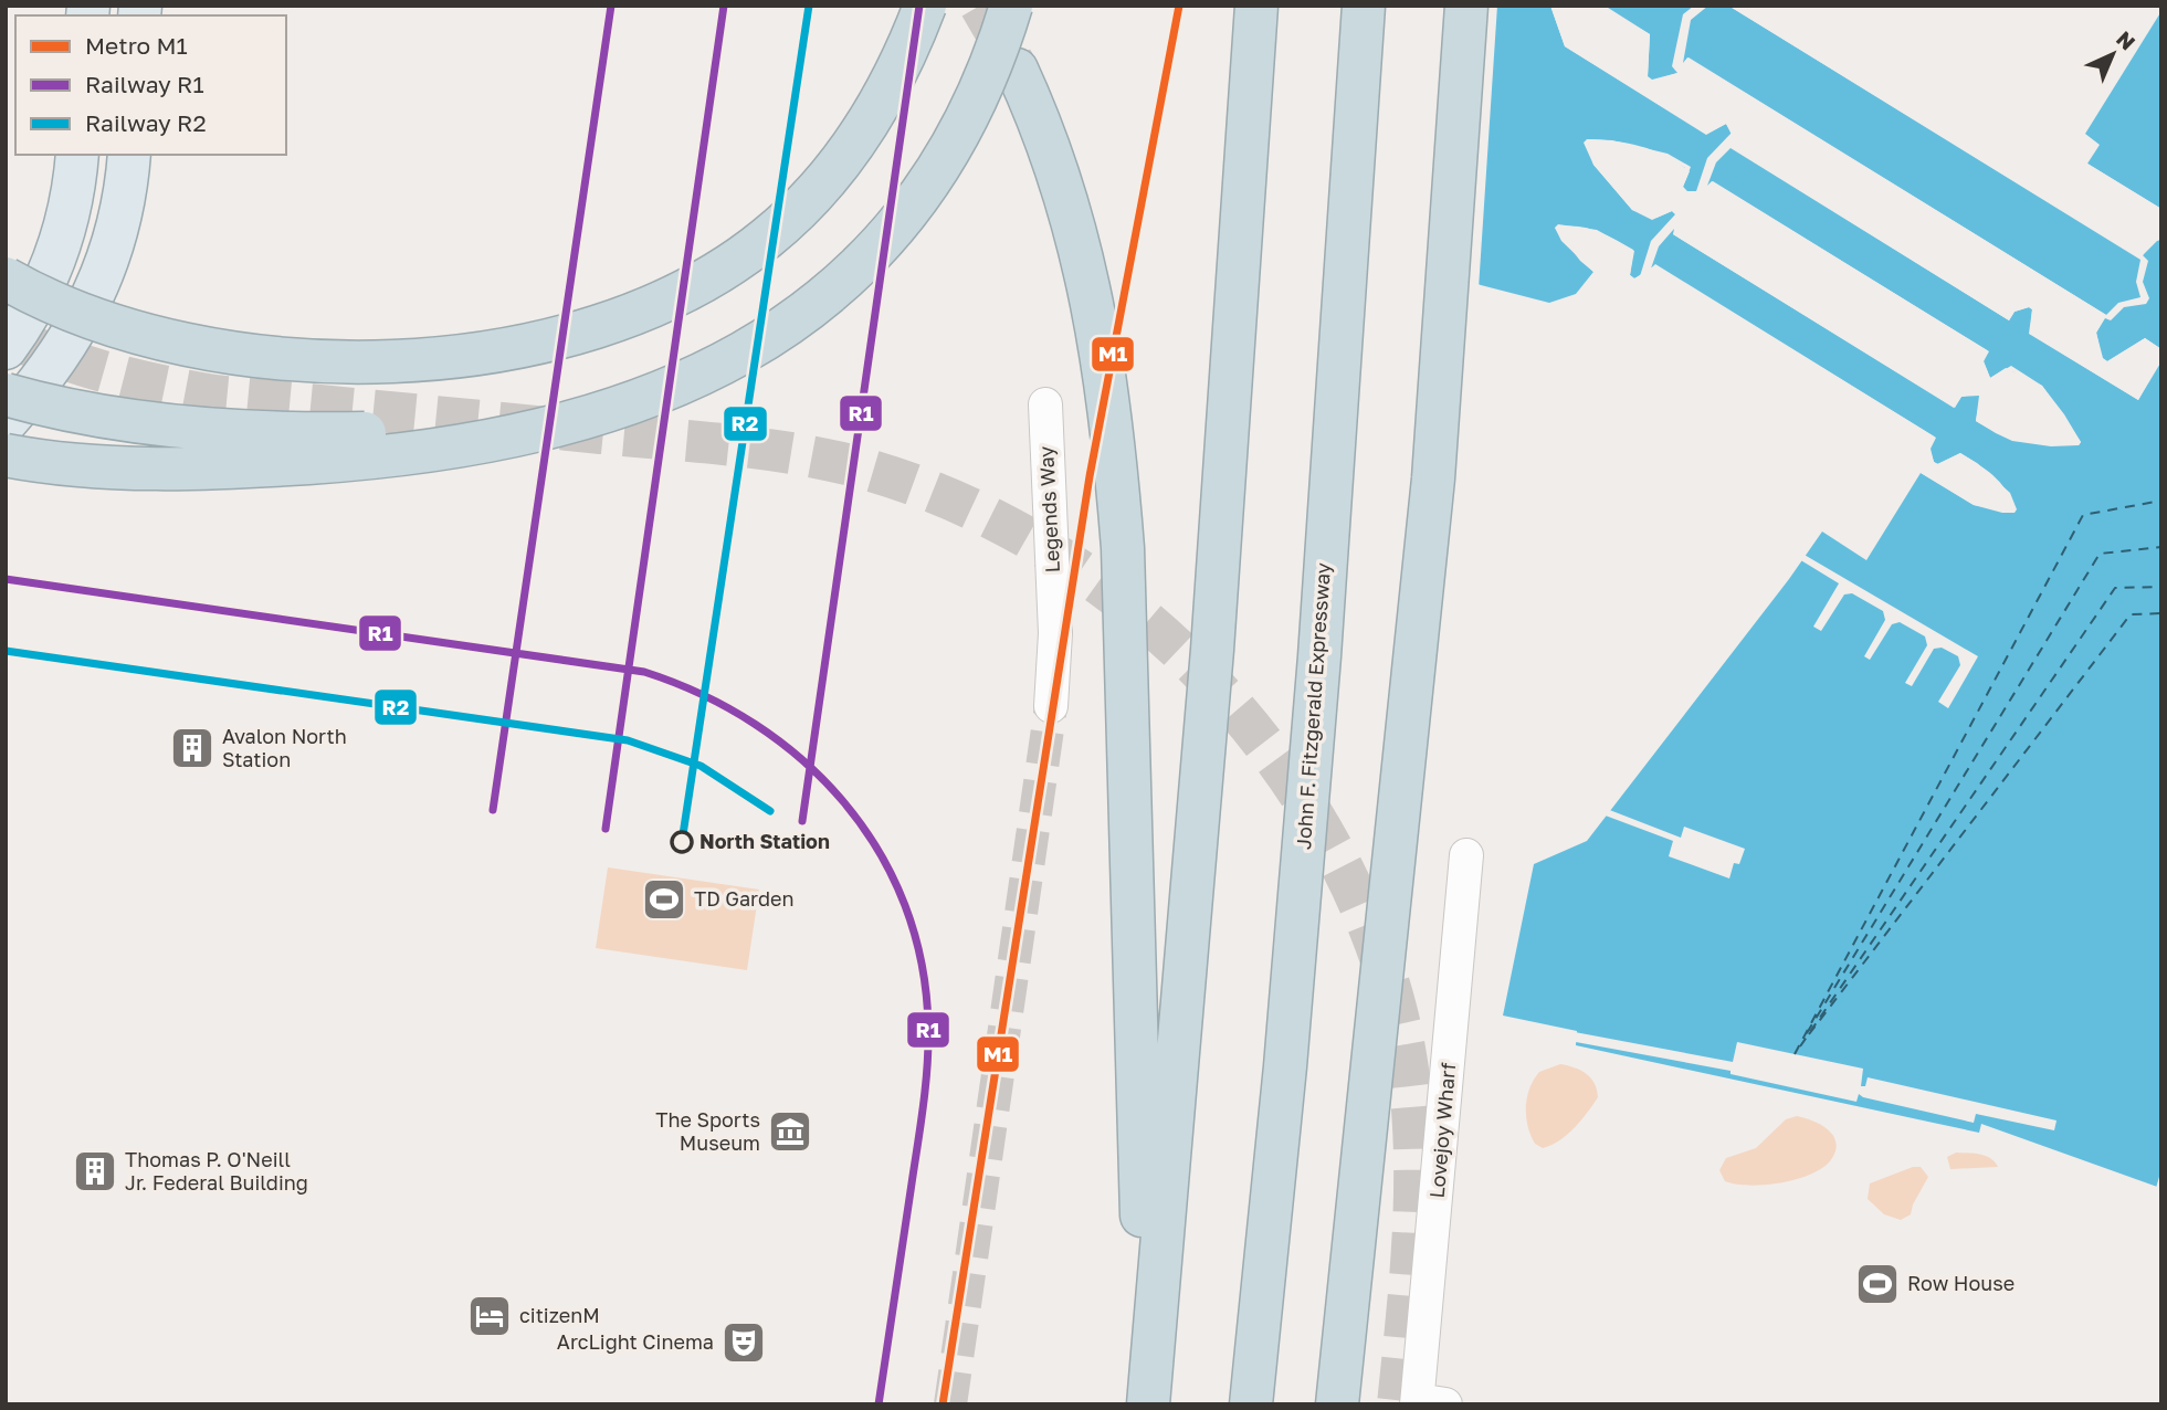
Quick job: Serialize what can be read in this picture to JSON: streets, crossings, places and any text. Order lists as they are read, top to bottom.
{
  "streets": {
    "highway": ["John F. Fitzgerald Expressway"],
    "street": ["Legends Way", "Lovejoy Wharf"]
  },
  "places": {
    "building": ["Avalon North Station", "Thomas P. O'Neill Jr. Federal Building"],
    "other": ["North Station"],
    "sports": ["TD Garden", "Row House"],
    "museum": ["The Sports Museum"],
    "hotel": ["citizenM"],
    "theatre": ["ArcLight Cinema"]
  },
  "lines": ["metro line M1", "rail line R1", "rail line R2"],
  "legend": ["Metro M1", "Railway R1", "Railway R2"],
  "north": "top right"
}
